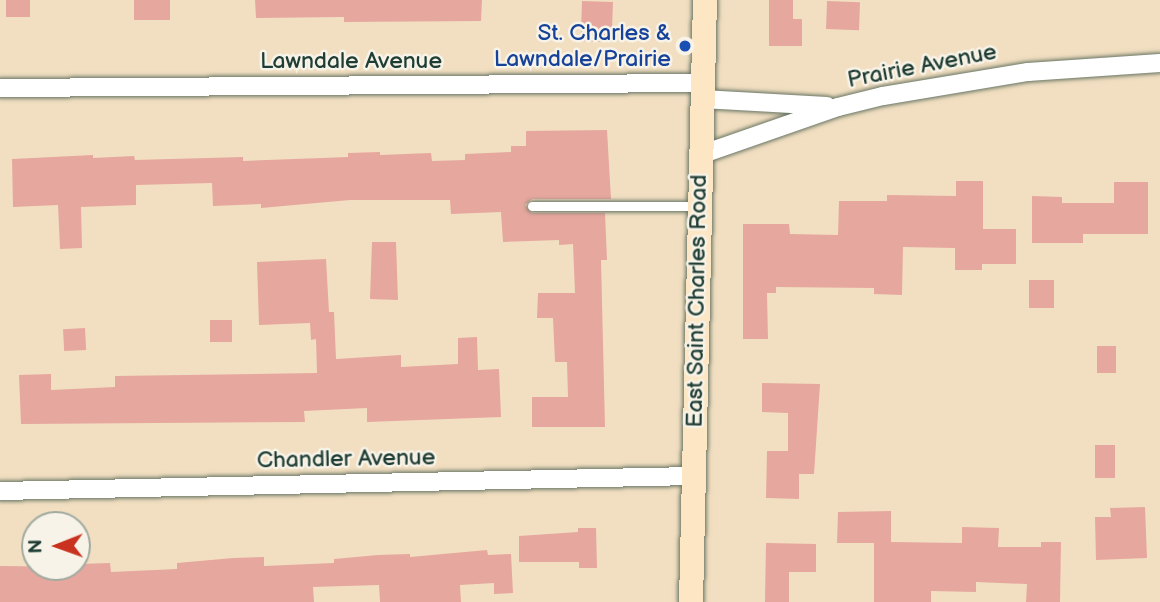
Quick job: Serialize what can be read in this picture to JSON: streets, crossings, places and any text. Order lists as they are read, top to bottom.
{
  "streets": {
    "main road": ["East Saint Charles Road"],
    "street": ["Lawndale Avenue", "Prairie Avenue", "Chandler Avenue"]
  },
  "crossings": [
    ["Lawndale Avenue", "Prairie Avenue"],
    ["Lawndale Avenue", "East Saint Charles Road"],
    ["Prairie Avenue", "East Saint Charles Road"],
    ["East Saint Charles Road", "Chandler Avenue"]
  ],
  "places": ["St. Charles & Lawndale/Prairie"],
  "north": "left"
}
